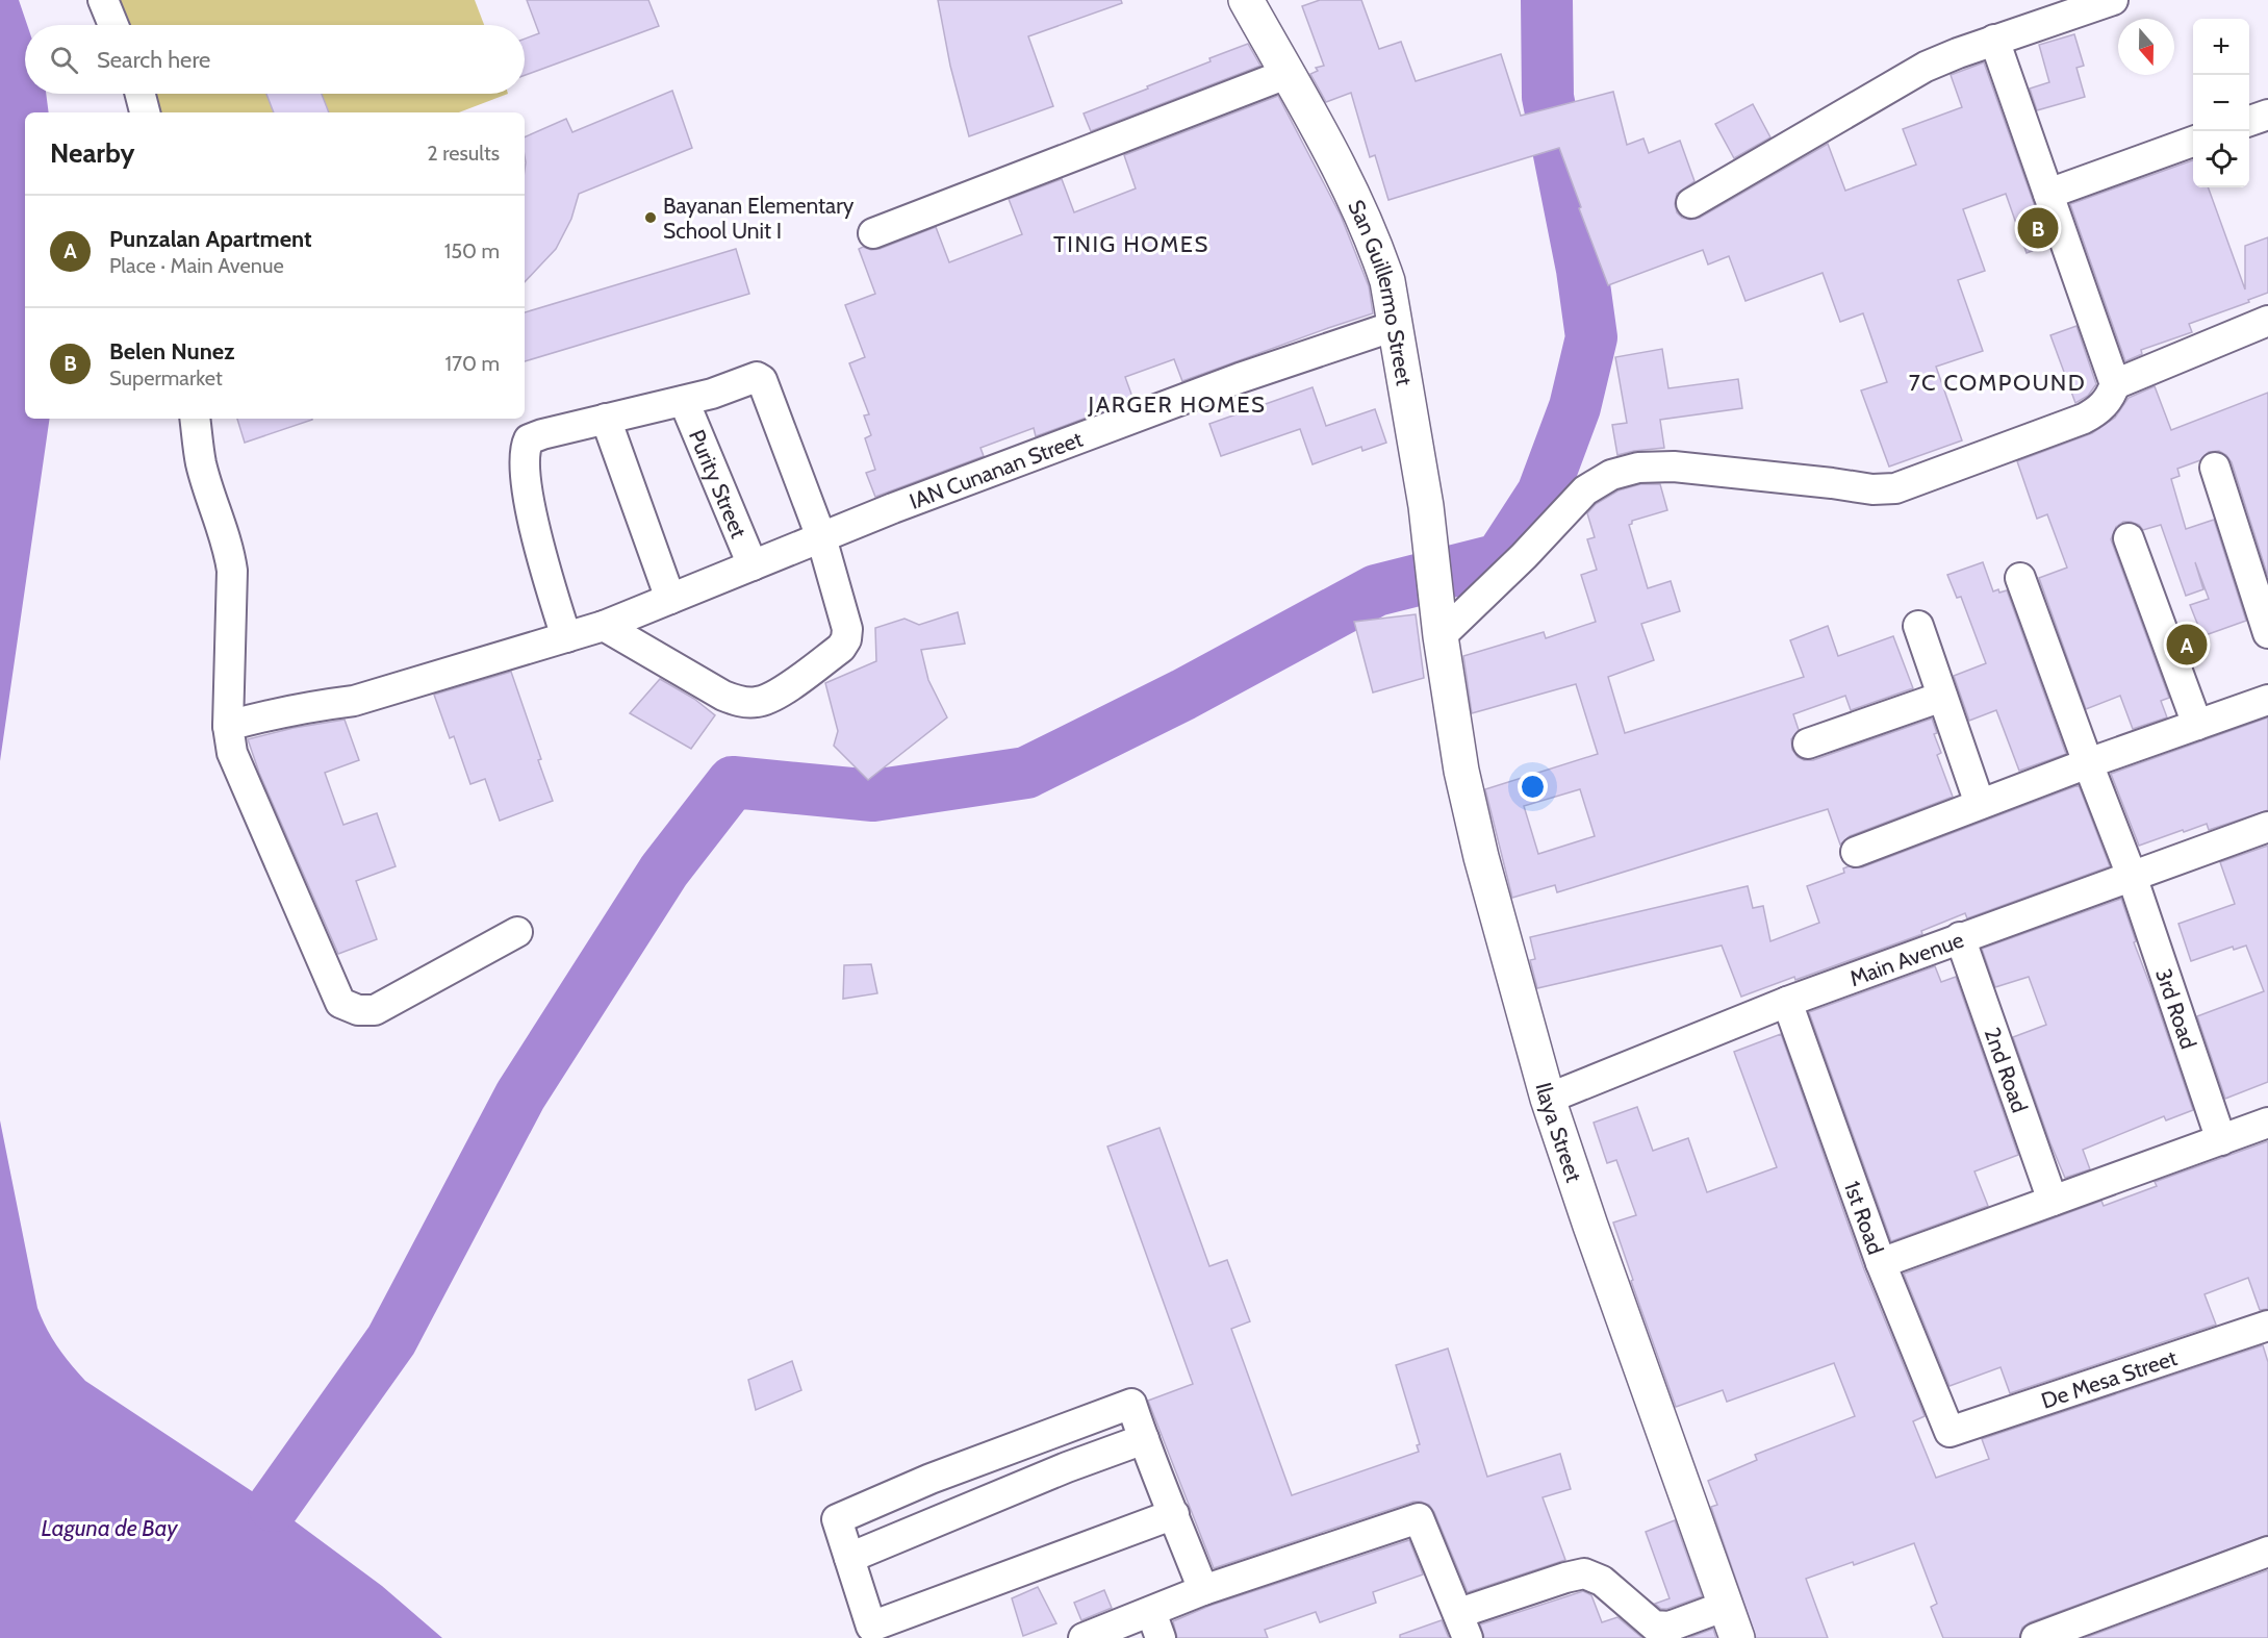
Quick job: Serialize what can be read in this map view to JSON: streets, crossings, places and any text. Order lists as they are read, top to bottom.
{
  "streets": {
    "main road": ["San Guillermo Street", "Ilaya Street"],
    "street": [
      "IAN Cunanan Street",
      "Purity Street",
      "Main Avenue",
      "3rd Road",
      "2nd Road",
      "1st Road",
      "De Mesa Street"
    ]
  },
  "crossings": [
    ["San Guillermo Street", "IAN Cunanan Street"],
    ["San Guillermo Street", "Ilaya Street"],
    ["IAN Cunanan Street", "Purity Street"],
    ["Main Avenue", "3rd Road"],
    ["Main Avenue", "2nd Road"],
    ["Main Avenue", "Ilaya Street"],
    ["Main Avenue", "1st Road"],
    ["1st Road", "De Mesa Street"]
  ],
  "districts": ["TINIG HOMES", "7C COMPOUND", "JARGER HOMES"],
  "water": ["Laguna de Bay"],
  "places": ["Bayanan Elementary School Unit I"],
  "north": "bottom",
  "page": {
    "map_buttons": ["+", "−"],
    "search": "Search here",
    "heading": ["Nearby", "2 results"],
    "list": [
      {
        "mark": "A",
        "name": "Punzalan Apartment",
        "note": "Place · Main Avenue",
        "value": "150 m"
      },
      {
        "mark": "B",
        "name": "Belen Nunez",
        "note": "Supermarket",
        "value": "170 m"
      }
    ],
    "pins": ["B", "A"]
  }
}
